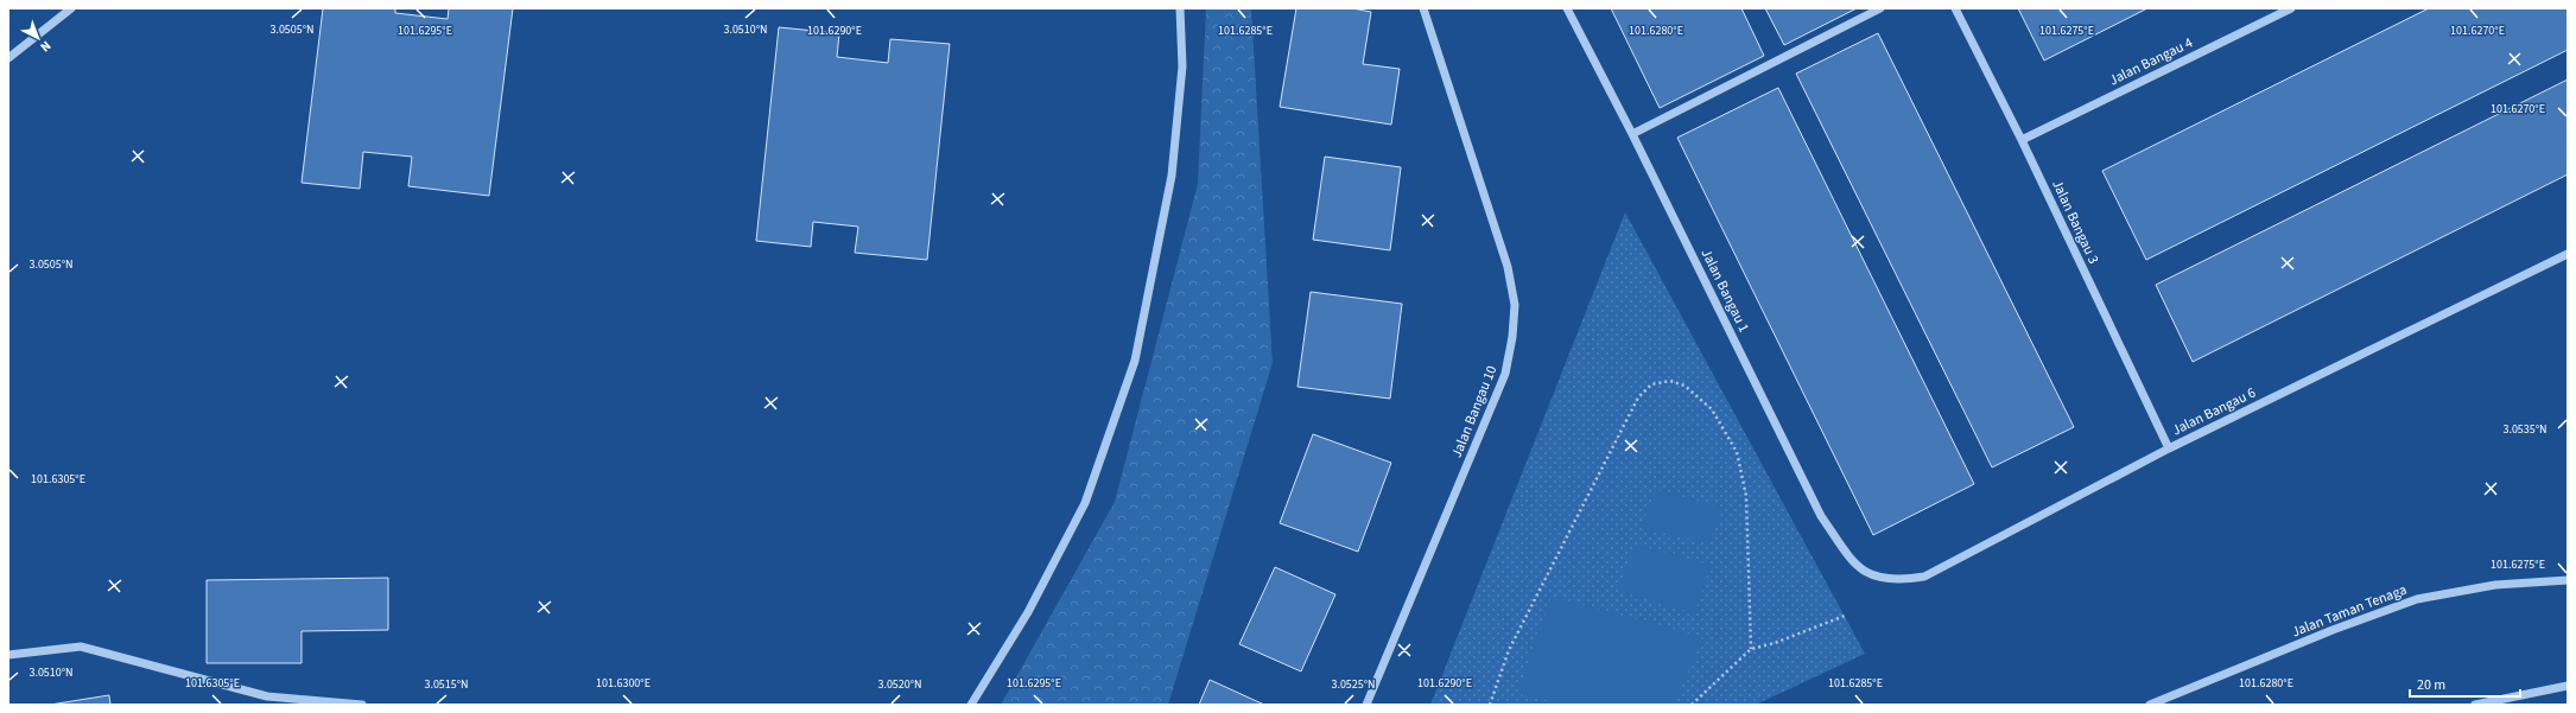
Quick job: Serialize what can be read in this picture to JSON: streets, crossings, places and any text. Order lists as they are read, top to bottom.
{
  "streets": {
    "street": [
      "Jalan Bangau 4",
      "Jalan Bangau 3",
      "Jalan Bangau 1",
      "Jalan Bangau 10",
      "Jalan Bangau 6",
      "Jalan Taman Tenaga"
    ]
  },
  "crossings": [
    ["Jalan Bangau 4", "Jalan Bangau 3"],
    ["Jalan Bangau 3", "Jalan Bangau 6"],
    ["Jalan Bangau 1", "Jalan Bangau 6"]
  ],
  "scale_bar": "20 m",
  "north": "bottom right",
  "coordinates": [
    "3.0505°N",
    "3.0510°N",
    "101.6270°E",
    "101.6295°E",
    "101.6290°E",
    "101.6285°E",
    "101.6280°E",
    "101.6275°E",
    "3.0535°N",
    "101.6305°E",
    "101.6300°E",
    "3.0515°N",
    "3.0520°N",
    "3.0525°N"
  ]
}
